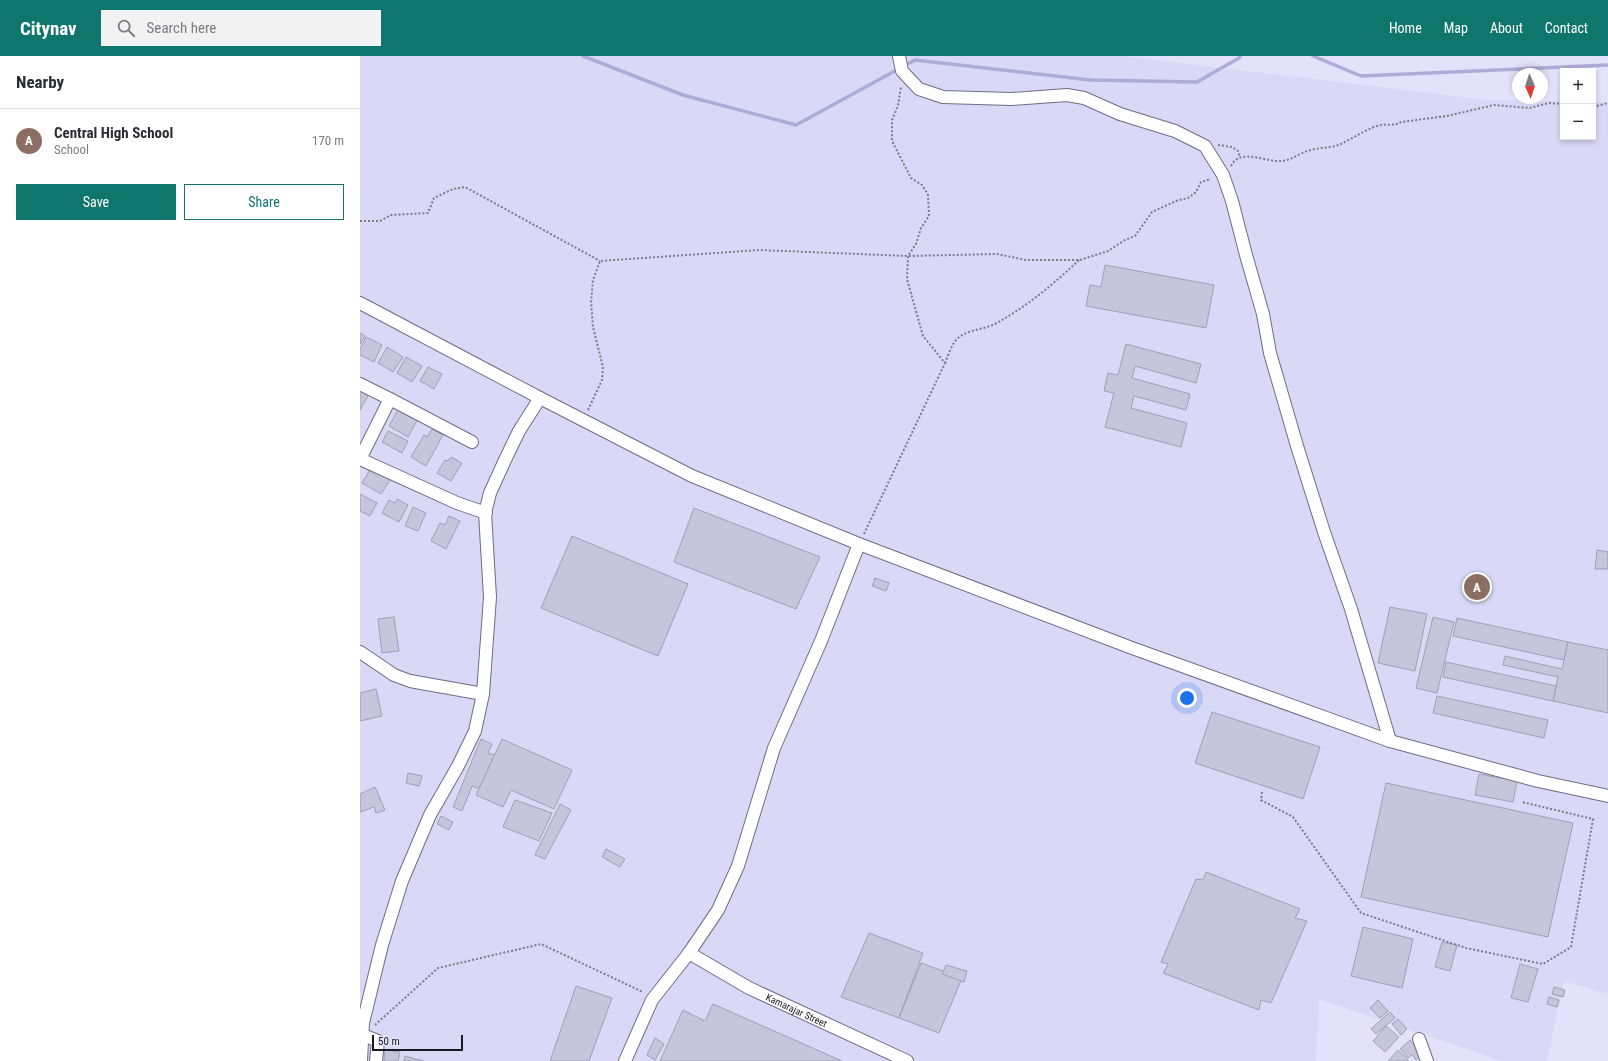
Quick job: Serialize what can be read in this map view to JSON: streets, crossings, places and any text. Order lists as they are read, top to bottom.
{
  "streets": {
    "street": ["Kamarajar Street"]
  },
  "scale_bar": "50 m",
  "north": "bottom",
  "page": {
    "header": "Citynav",
    "search": "Search here",
    "nav": [
      "Home",
      "Map",
      "About",
      "Contact"
    ],
    "heading": "Nearby",
    "map_buttons": ["+", "−"],
    "list": [
      {
        "mark": "A",
        "name": "Central High School",
        "note": "School",
        "value": "170 m"
      }
    ],
    "buttons": ["Save", "Share"],
    "pins": "A",
    "scale": "50 m"
  }
}
